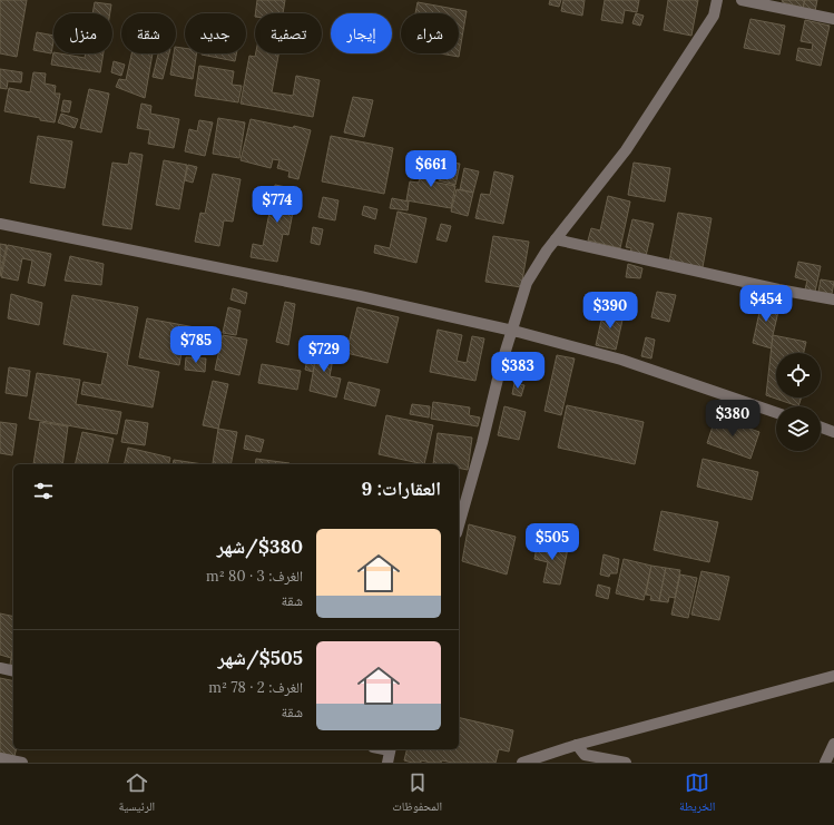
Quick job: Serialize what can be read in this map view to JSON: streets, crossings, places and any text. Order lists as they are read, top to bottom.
{
  "page": {
    "chip": [
      "شراء",
      "إيجار",
      "تصفية",
      "جديد",
      "شقة",
      "منزل"
    ],
    "price": [
      "$661",
      "$774",
      "$454",
      "$390",
      "$785",
      "$729",
      "$383",
      "$380",
      "$505"
    ],
    "heading": "العقارات: 9",
    "list": [
      {
        "name": "$380/شهر",
        "note": "الغرف: 3 · 80 m² · شقة"
      },
      {
        "name": "$505/شهر",
        "note": "الغرف: 2 · 78 m² · شقة"
      }
    ],
    "tabs": ["الخريطة", "المحفوظات", "الرئيسية"]
  }
}
